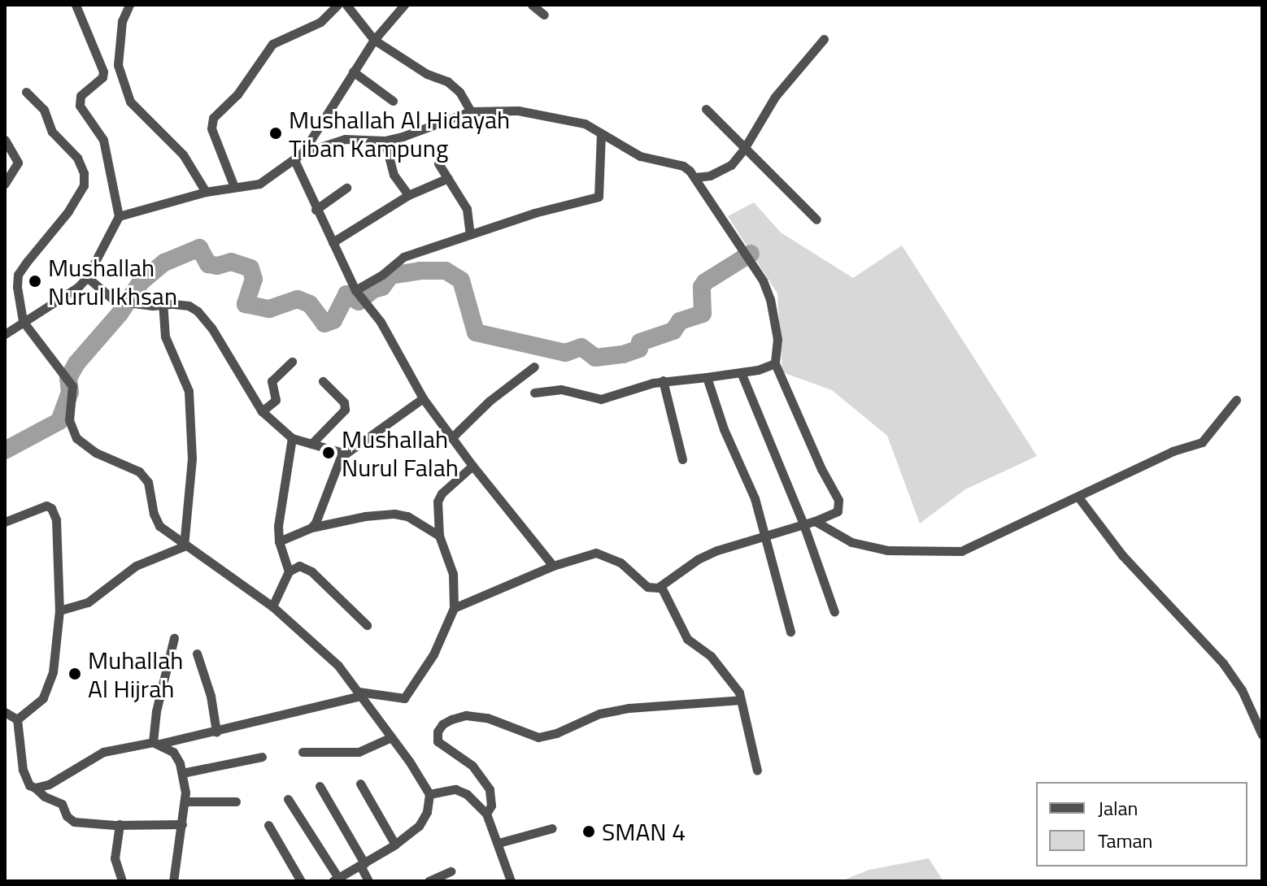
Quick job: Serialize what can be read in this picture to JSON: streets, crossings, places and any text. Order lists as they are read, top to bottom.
{
  "places": [
    "Mushallah Al Hidayah Tiban Kampung",
    "Mushallah Nurul Ikhsan",
    "Mushallah Nurul Falah",
    "Muhallah Al Hijrah",
    "SMAN 4"
  ],
  "legend": ["Jalan", "Taman"]
}
